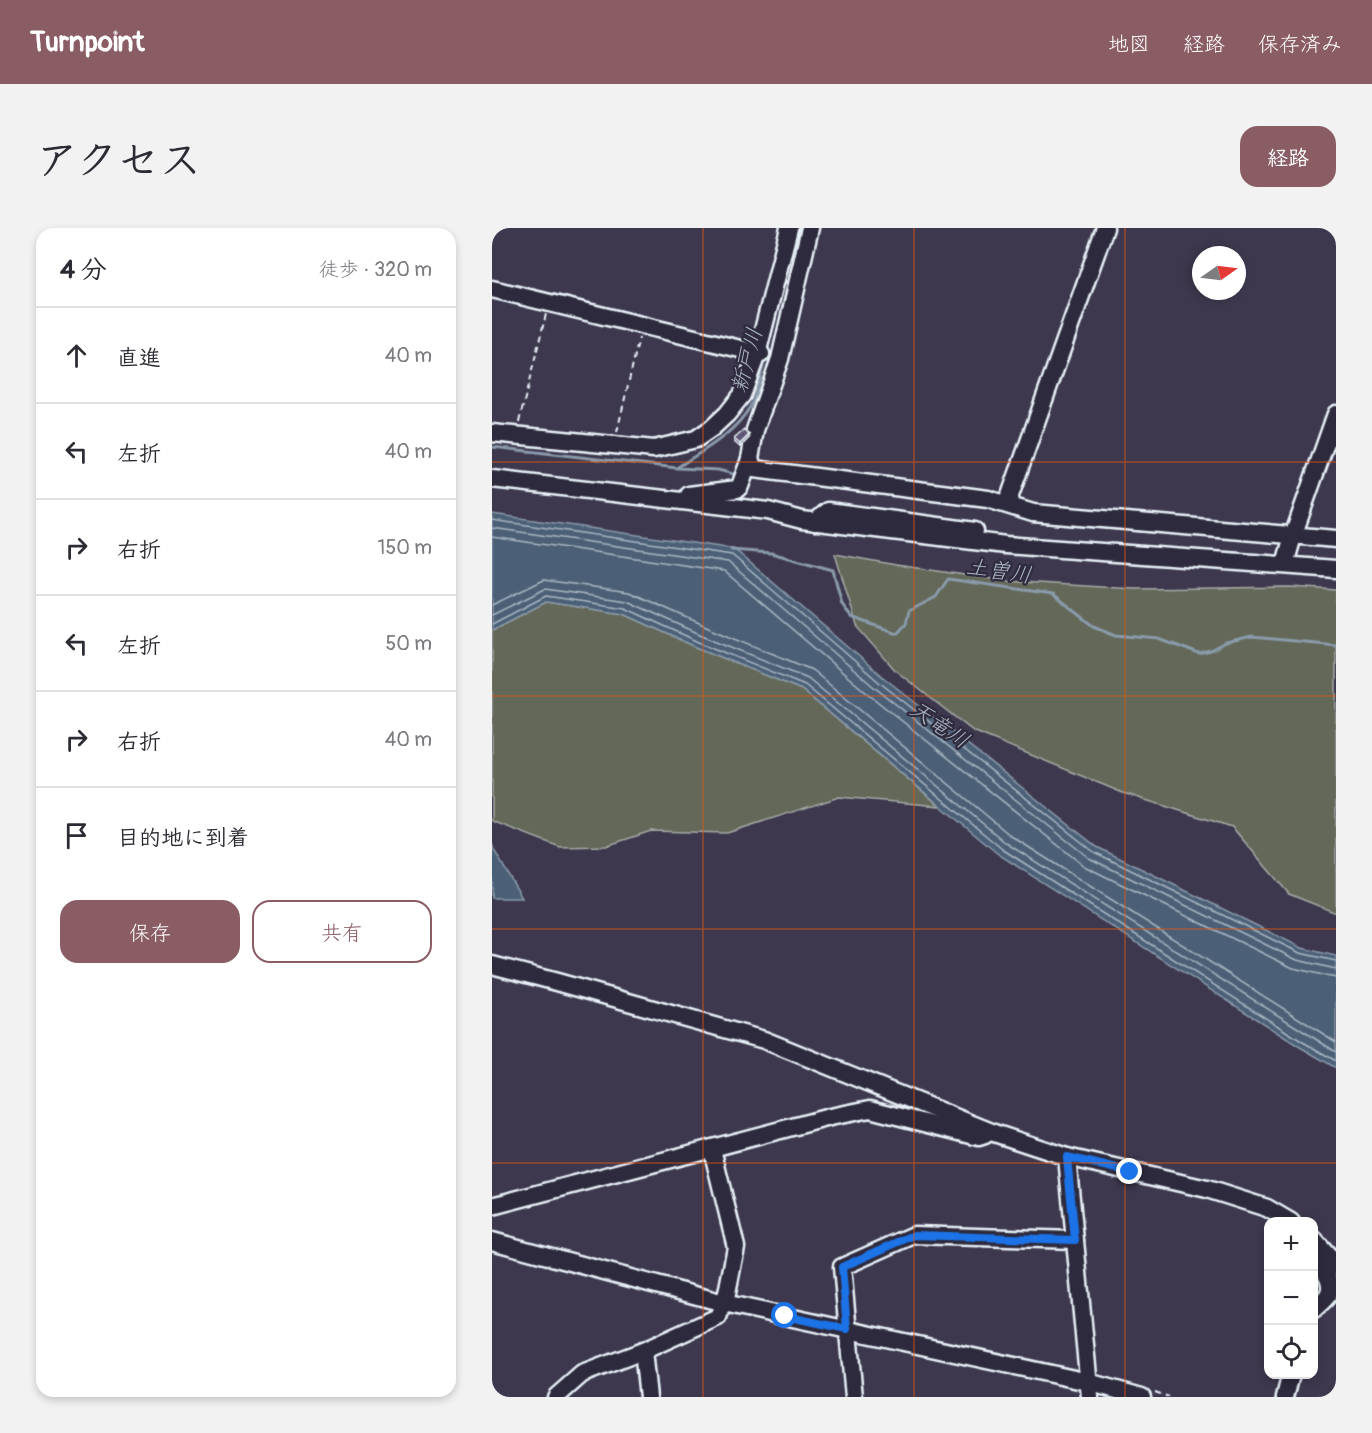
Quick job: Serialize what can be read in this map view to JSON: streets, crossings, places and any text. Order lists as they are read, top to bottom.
{
  "water": ["新戸川", "土曽川", "天竜川"],
  "north": "right",
  "page": {
    "header": "Turnpoint",
    "nav": ["地図", "経路", "保存済み"],
    "title": "アクセス",
    "buttons": [
      "経路",
      ["保存", "共有"]
    ],
    "heading": ["4 分", "徒歩 · 320 m"],
    "list": [
      ["直進", "40 m"],
      ["左折", "40 m"],
      ["右折", "150 m"],
      ["左折", "50 m"],
      ["右折", "40 m"],
      "目的地に到着"
    ],
    "map_buttons": ["+", "−"]
  }
}
